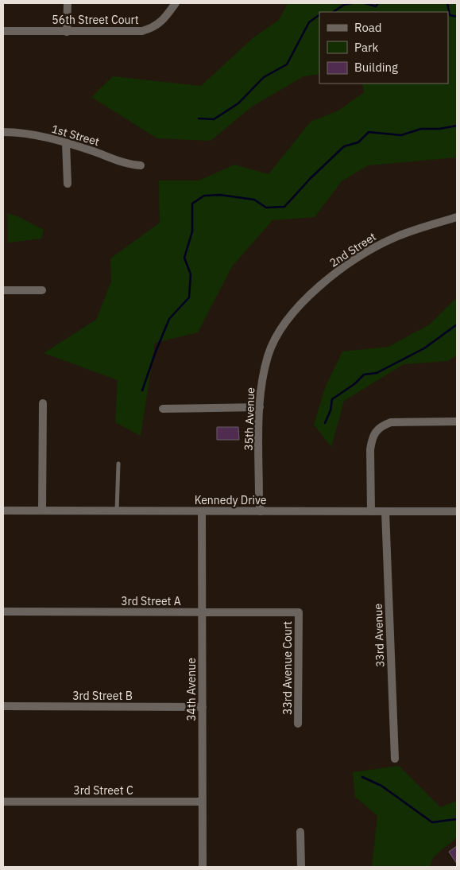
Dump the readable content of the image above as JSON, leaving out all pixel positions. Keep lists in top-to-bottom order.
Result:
{
  "streets": {
    "street": [
      "56th Street Court",
      "1st Street",
      "2nd Street",
      "35th Avenue",
      "Kennedy Drive",
      "3rd Street A",
      "33rd Avenue",
      "33rd Avenue Court",
      "34th Avenue",
      "3rd Street B",
      "3rd Street C"
    ]
  },
  "crossings": [
    ["2nd Street", "35th Avenue"],
    ["35th Avenue", "Kennedy Drive"],
    ["Kennedy Drive", "33rd Avenue"],
    ["Kennedy Drive", "34th Avenue"],
    ["3rd Street A", "33rd Avenue Court"],
    ["3rd Street A", "34th Avenue"],
    ["34th Avenue", "3rd Street B"],
    ["34th Avenue", "3rd Street C"]
  ],
  "legend": ["Road", "Park", "Building"]
}
